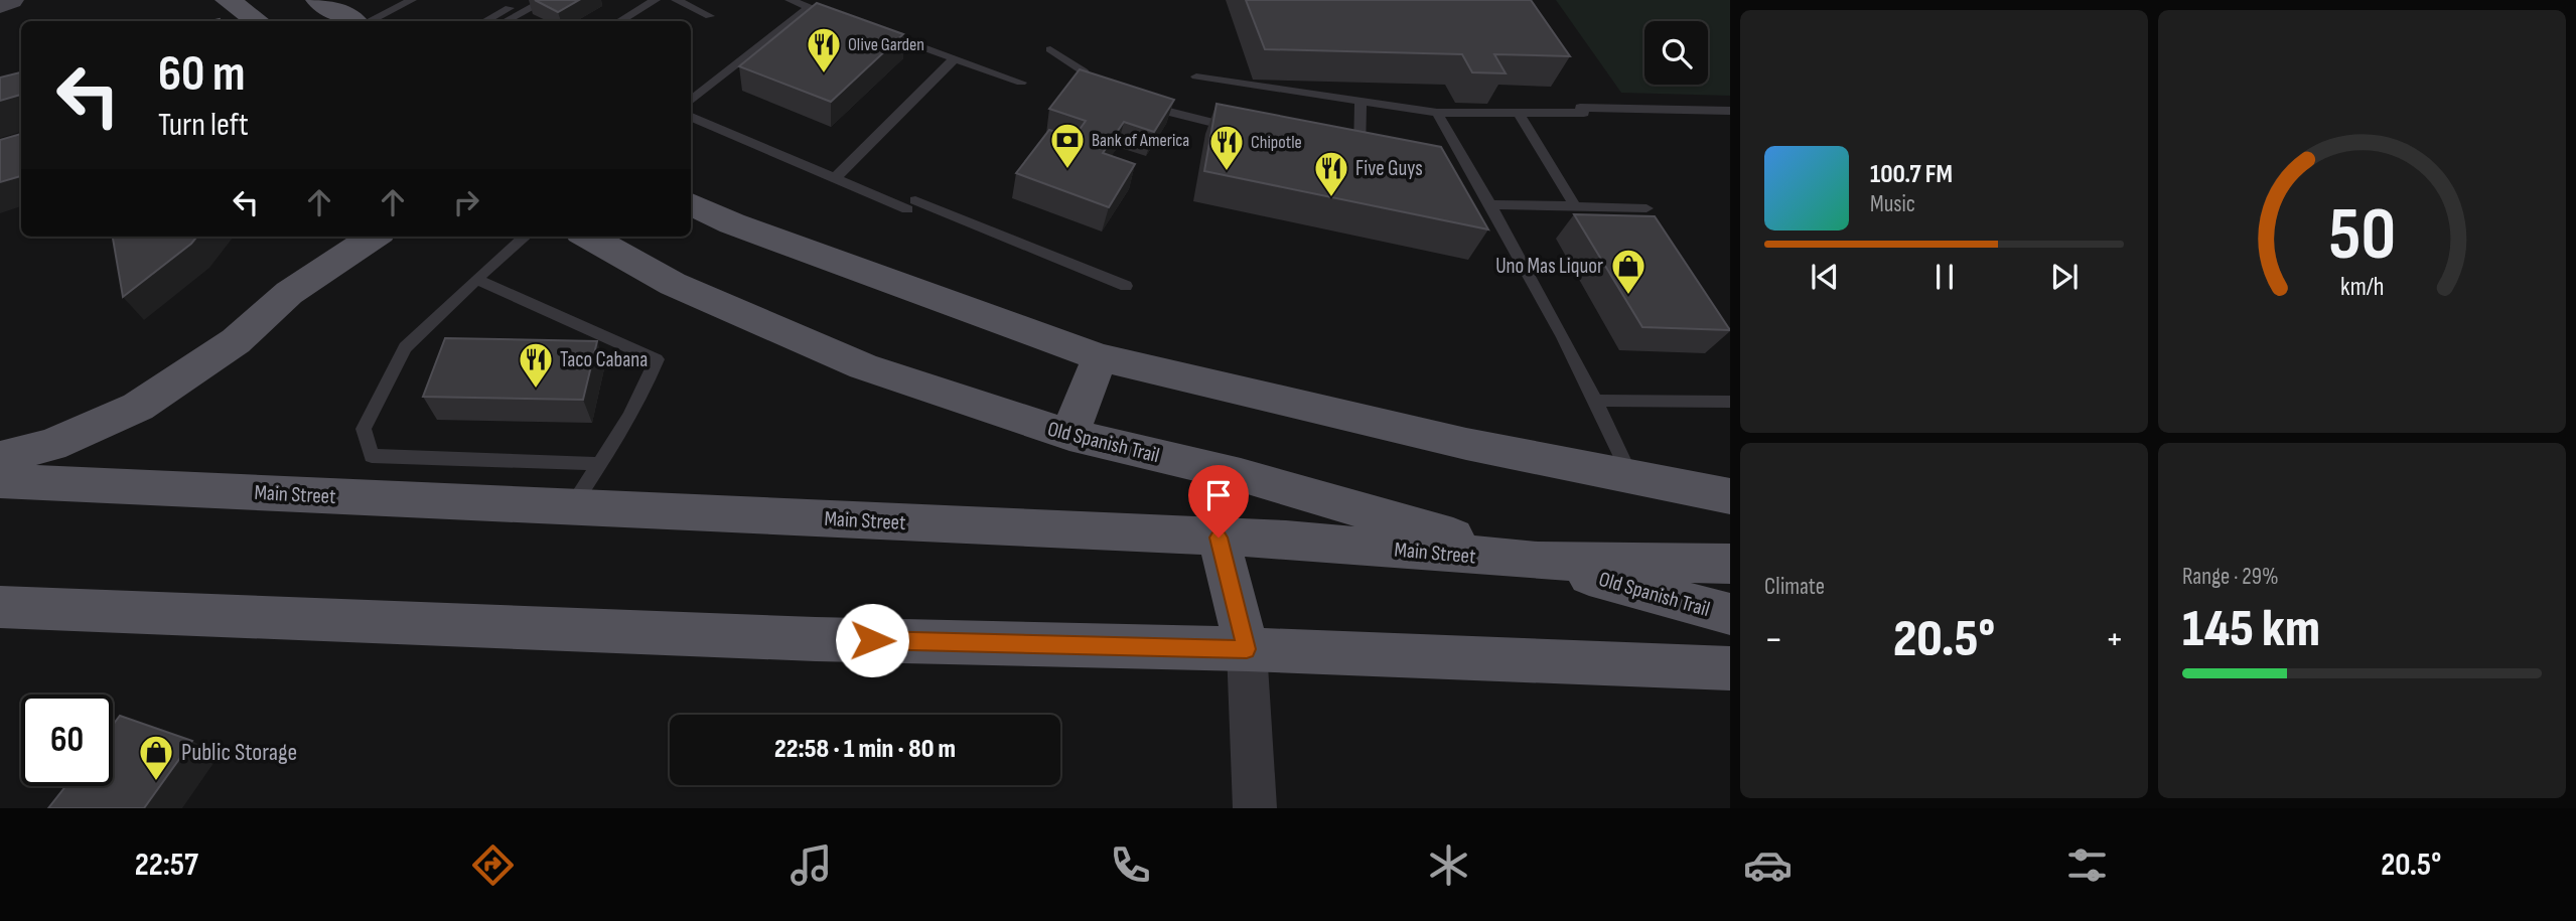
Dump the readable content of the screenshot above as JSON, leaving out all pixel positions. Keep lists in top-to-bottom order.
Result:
{
  "streets": {
    "main road": ["Old Spanish Trail", "Main Street"]
  },
  "crossings": [
    ["Old Spanish Trail", "Main Street"]
  ],
  "places": {
    "restaurant": [
      "Olive Garden",
      "Chipotle",
      "Five Guys",
      "Taco Cabana"
    ],
    "bank": ["Bank of America"],
    "shop": ["Uno Mas Liquor", "Public Storage"]
  },
  "page": {
    "turn": ["60 m", "Turn left"],
    "song": ["100.7 FM", "Music"],
    "tile": [
      "Climate",
      ["Range · 29%", "145 km"]
    ],
    "heat": ["−", "20.5°", "+"],
    "limit": "60",
    "trip": "22:58 · 1 min · 80 m",
    "tabs": ["22:57", "20.5°"],
    "gauge": ["50", "km/h"]
  }
}
